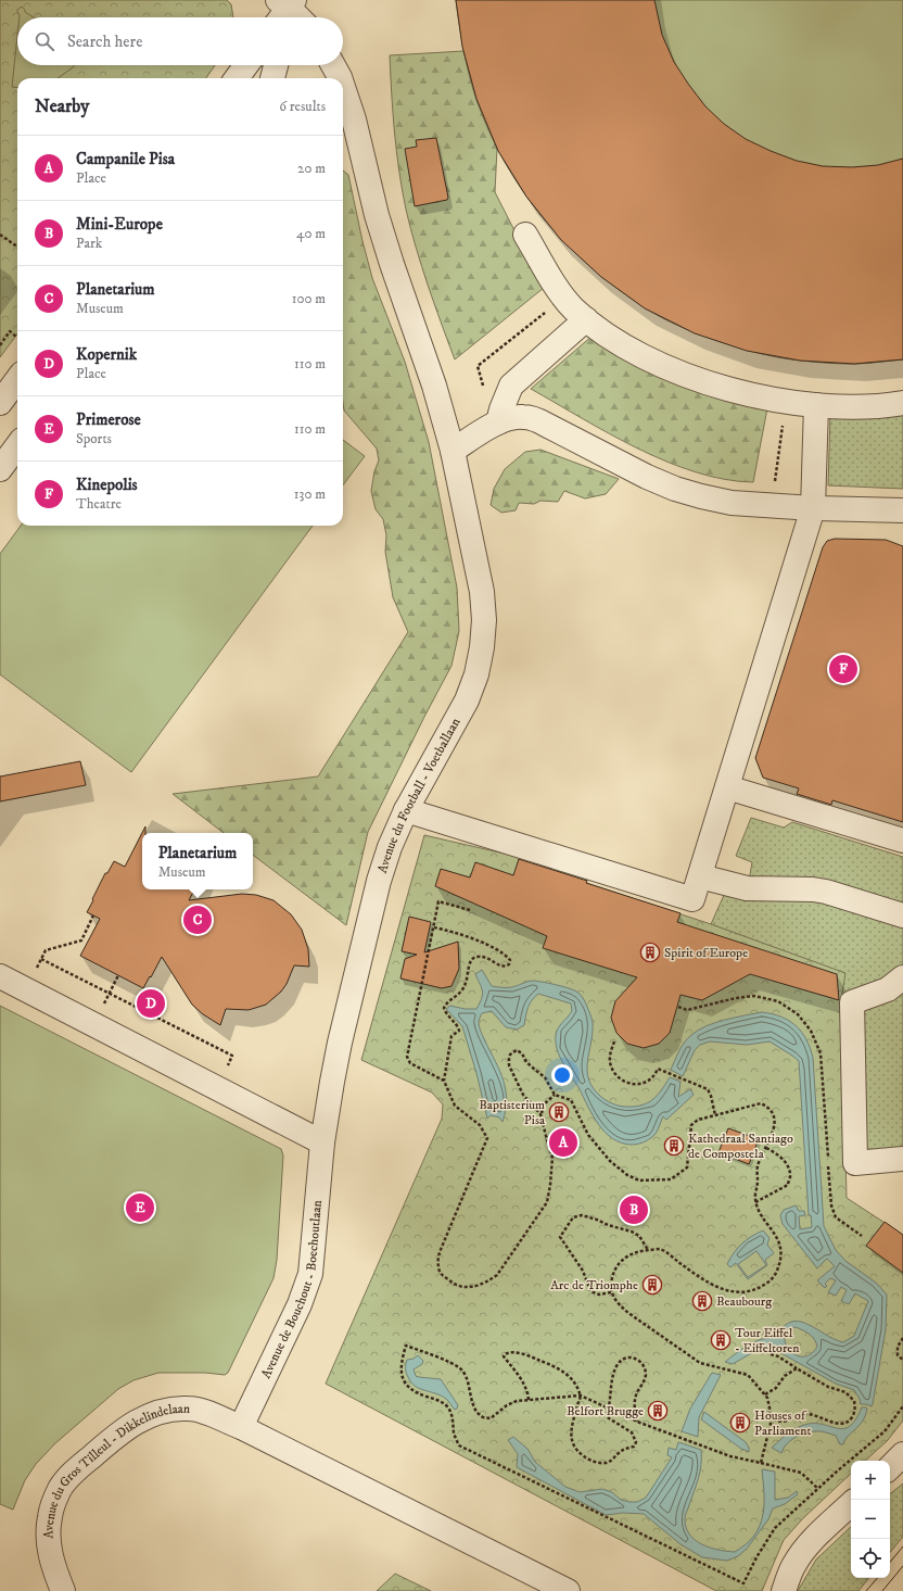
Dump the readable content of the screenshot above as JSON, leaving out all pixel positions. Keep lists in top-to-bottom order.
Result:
{
  "streets": {
    "street": ["Avenue du Football - Voetballaan", "Avenue de Bouchout - Boechoutlaan", "Avenue du Gros Tilleul - Dikkelindelaan"]
  },
  "crossings": [
    ["Avenue du Football - Voetballaan", "Avenue de Bouchout - Boechoutlaan"],
    ["Avenue de Bouchout - Boechoutlaan", "Avenue du Gros Tilleul - Dikkelindelaan"]
  ],
  "places": {
    "building": [
      "Spirit of Europe",
      "Baptisterium Pisa",
      "Kathedraal Santiago de Compostela",
      "Arc de Triomphe",
      "Beaubourg",
      "Tour Eiffel - Eiffeltoren",
      "Belfort Brugge",
      "Houses of Parliament"
    ]
  },
  "page": {
    "search": "Search here",
    "heading": ["Nearby", "6 results"],
    "list": [
      {
        "mark": "A",
        "name": "Campanile Pisa",
        "note": "Place",
        "value": "20 m"
      },
      {
        "mark": "B",
        "name": "Mini-Europe",
        "note": "Park",
        "value": "40 m"
      },
      {
        "mark": "C",
        "name": "Planetarium",
        "note": "Museum",
        "value": "100 m"
      },
      {
        "mark": "D",
        "name": "Kopernik",
        "note": "Place",
        "value": "110 m"
      },
      {
        "mark": "E",
        "name": "Primerose",
        "note": "Sports",
        "value": "110 m"
      },
      {
        "mark": "F",
        "name": "Kinepolis",
        "note": "Theatre",
        "value": "130 m"
      }
    ],
    "pins": [
      "F",
      "C",
      "D",
      "A",
      "E",
      "B"
    ],
    "popup": ["Planetarium", "Museum"],
    "map_buttons": ["+", "−"]
  }
}
